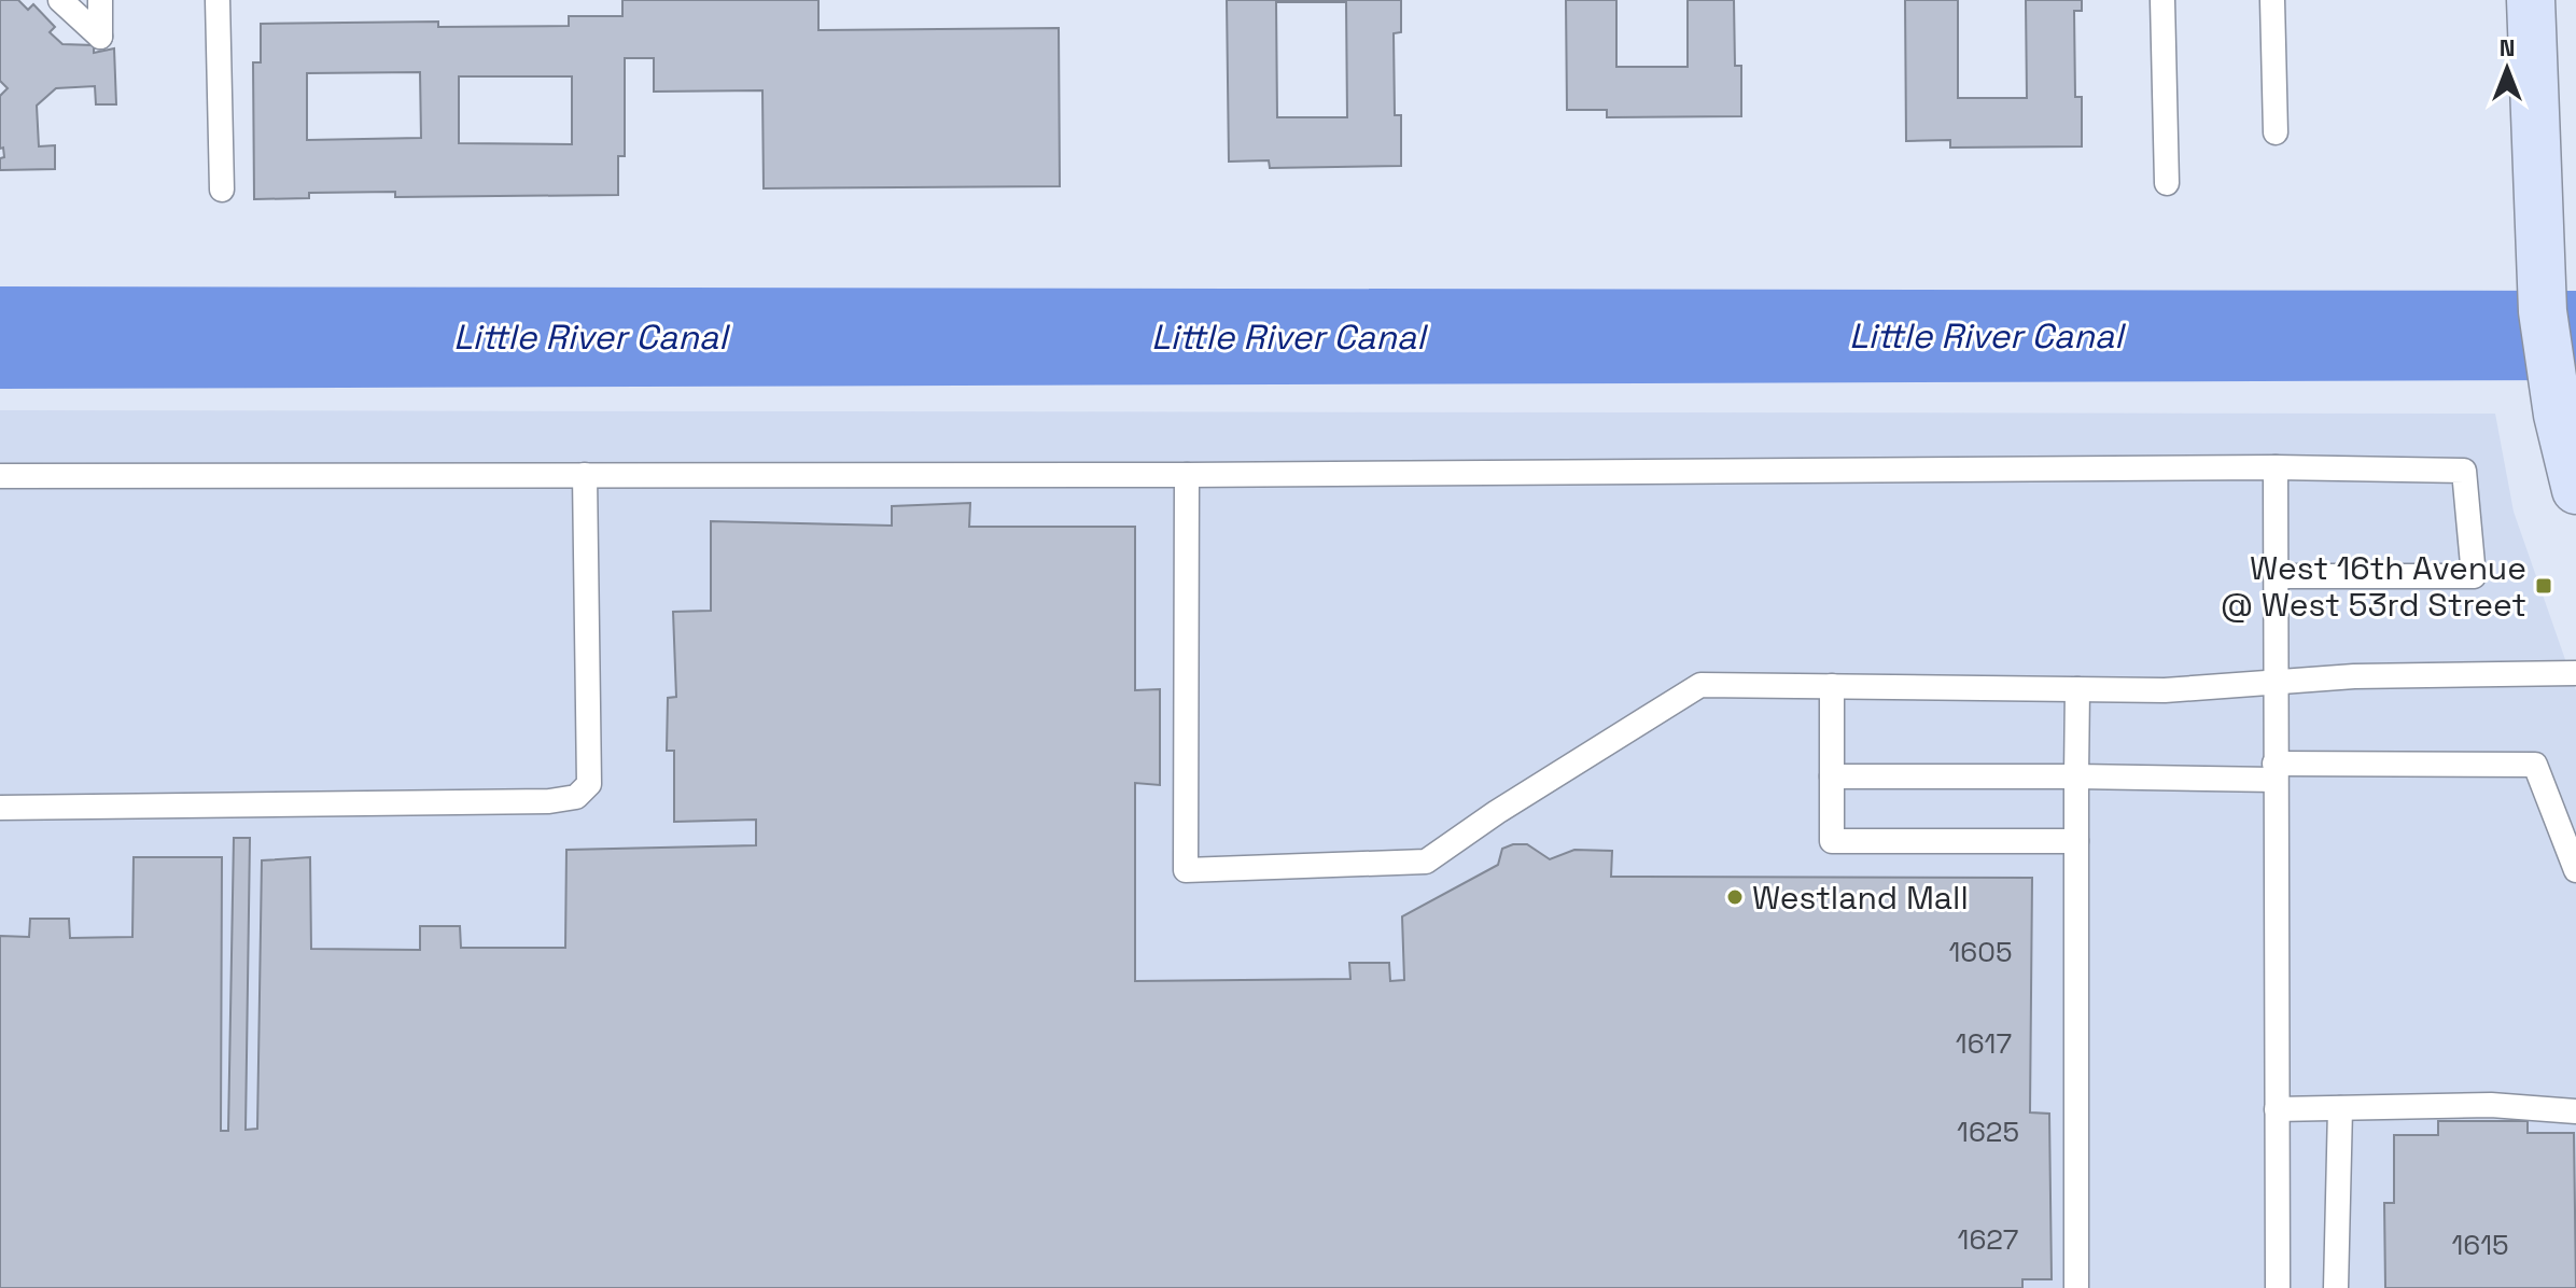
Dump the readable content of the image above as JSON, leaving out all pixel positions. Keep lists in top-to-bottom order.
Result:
{
  "water": ["Little River Canal"],
  "places": {
    "transit": ["West 16th Avenue @ West 53rd Street"],
    "other": ["Westland Mall"]
  },
  "house_numbers": [
    "1605",
    "1617",
    "1625",
    "1627",
    "1615"
  ],
  "north": "top"
}
